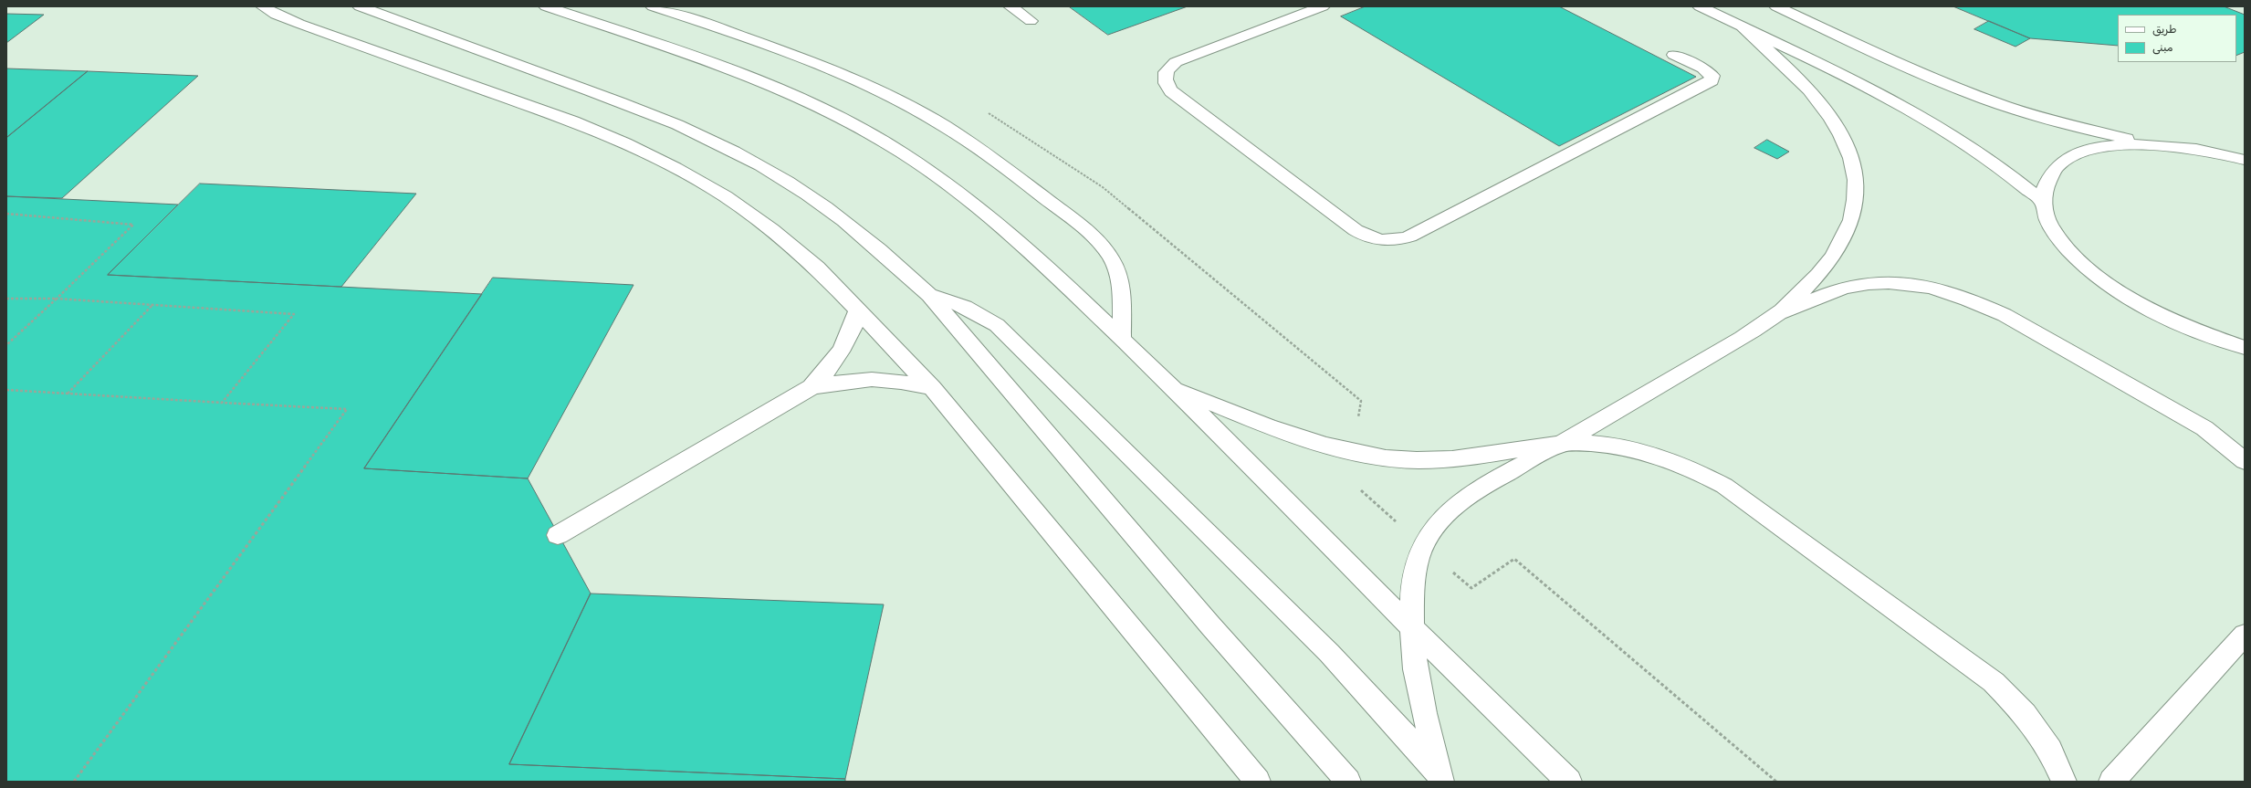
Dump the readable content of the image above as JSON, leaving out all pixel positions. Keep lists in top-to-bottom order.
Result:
{
  "legend": ["طريق", "مبنى"]
}
